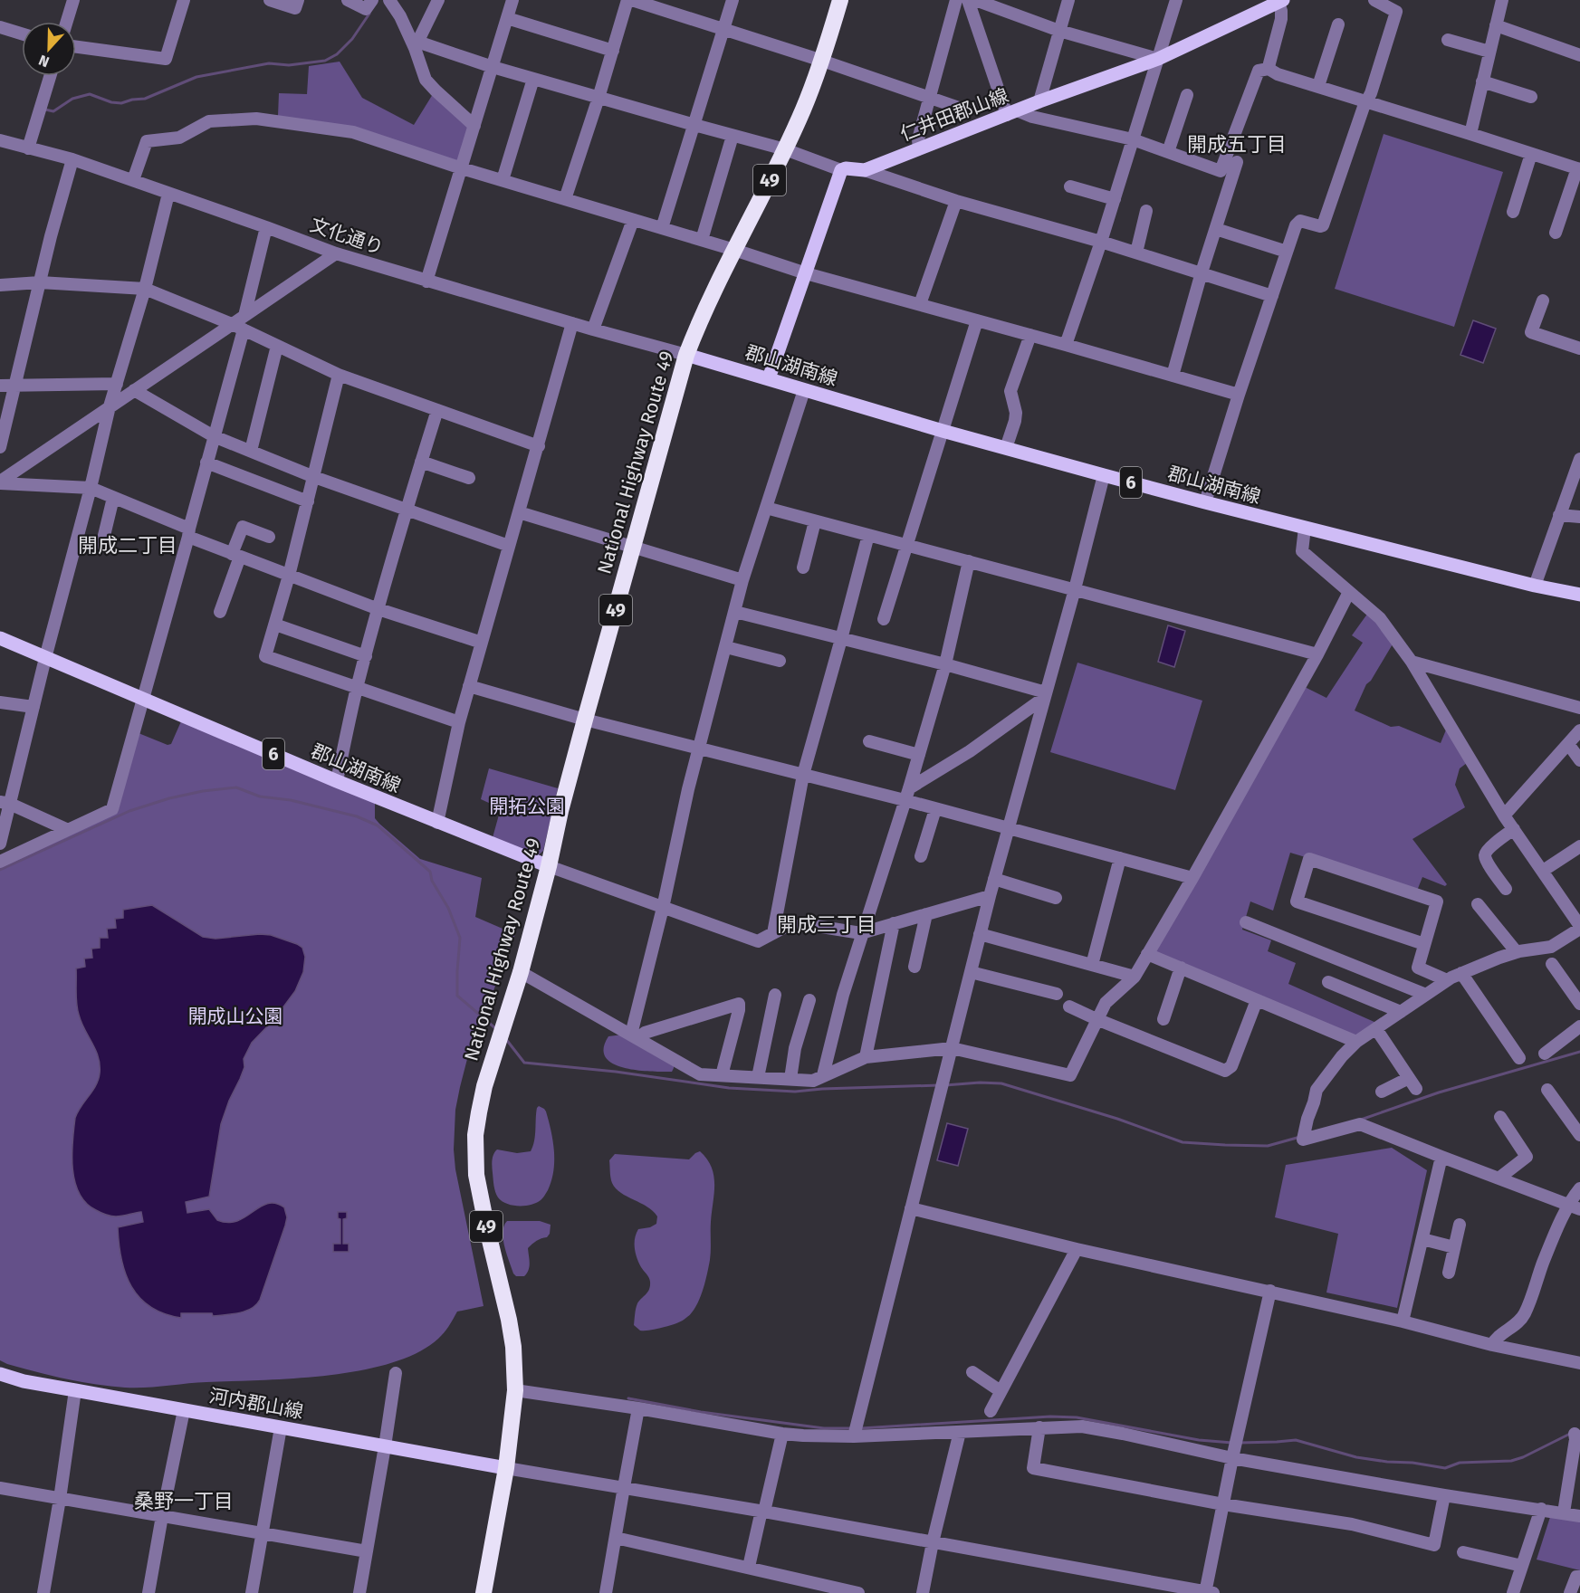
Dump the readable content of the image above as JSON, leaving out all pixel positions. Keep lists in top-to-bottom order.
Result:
{
  "streets": {
    "highway": ["49", "National Highway Route 49"],
    "main road": [
      "仁井田郡山線",
      "郡山湖南線",
      "6",
      "河内郡山線"
    ],
    "street": ["文化通り"]
  },
  "crossings": [
    ["文化通り", "郡山湖南線"],
    ["文化通り", "National Highway Route 49"],
    ["郡山湖南線", "National Highway Route 49"],
    ["National Highway Route 49", "河内郡山線"]
  ],
  "districts": [
    "開成五丁目",
    "開成二丁目",
    "開成三丁目",
    "桑野一丁目"
  ],
  "parks": ["開拓公園", "開成山公園"],
  "north": "bottom"
}
